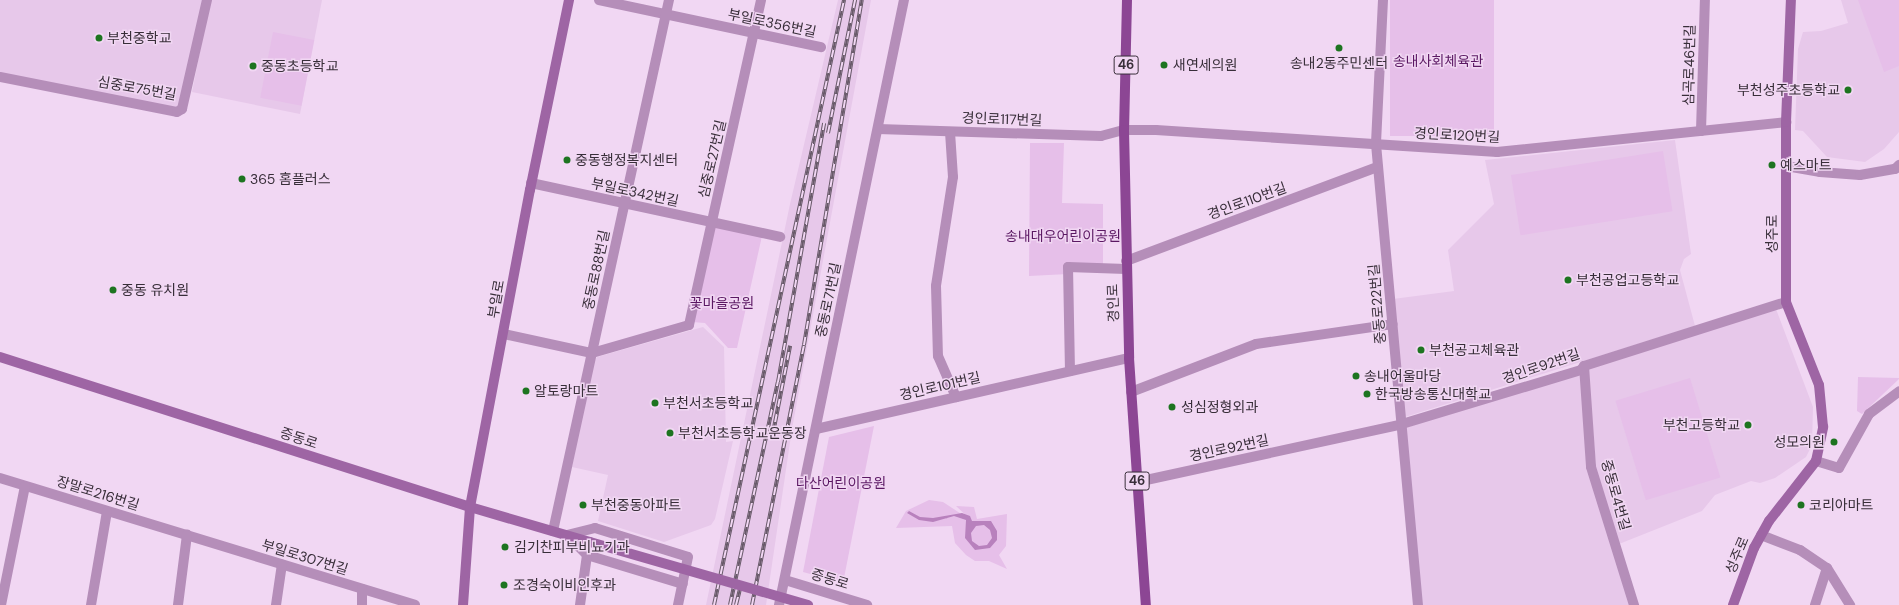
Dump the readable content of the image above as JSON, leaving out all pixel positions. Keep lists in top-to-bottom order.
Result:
{
  "streets": {
    "main road": ["46", "경인로"],
    "street": [
      "부일로356번길",
      "심곡로46번길",
      "심중로75번길",
      "경인로117번길",
      "경인로120번길",
      "심중로27번길",
      "부일로342번길",
      "경인로110번길",
      "성주로",
      "중동로88번길",
      "부일로",
      "중동로71번길",
      "중동로22번길",
      "경인로92번길",
      "경인로101번길",
      "중동로",
      "장말로216번길",
      "중동로4번길",
      "부일로307번길"
    ]
  },
  "crossings": [
    ["부일로356번길", "심중로27번길"],
    ["부일로356번길", "중동로88번길"],
    ["심곡로46번길", "경인로120번길"],
    ["경인로117번길", "경인로120번길"],
    ["경인로117번길", "중동로71번길"],
    ["경인로117번길", "경인로"],
    ["경인로120번길", "성주로"],
    ["경인로120번길", "경인로"],
    ["경인로120번길", "중동로22번길"],
    ["심중로27번길", "부일로342번길"],
    ["심중로27번길", "중동로88번길"],
    ["부일로342번길", "중동로88번길"],
    ["부일로342번길", "부일로"],
    ["경인로110번길", "경인로"],
    ["경인로110번길", "중동로22번길"],
    ["성주로", "경인로92번길"],
    ["중동로88번길", "중동로"],
    ["부일로", "중동로"],
    ["중동로71번길", "경인로101번길"],
    ["중동로71번길", "중동로"],
    ["경인로", "경인로92번길"],
    ["경인로", "경인로101번길"],
    ["중동로22번길", "경인로92번길"],
    ["경인로92번길", "중동로4번길"],
    ["장말로216번길", "부일로307번길"]
  ],
  "parks": [
    "송내사회체육관",
    "송내대우어린이공원",
    "꽃마을공원",
    "다산어린이공원"
  ],
  "places": [
    "부천중학교",
    "송내2동주민센터",
    "새연세의원",
    "중동초등학교",
    "부천성주초등학교",
    "중동행정복지센터",
    "예스마트",
    "365 홈플러스",
    "부천공업고등학교",
    "중동 유치원",
    "부천공고체육관",
    "송내어울마당",
    "알토랑마트",
    "한국방송통신대학교",
    "부천서초등학교",
    "성심정형외과",
    "부천고등학교",
    "부천서초등학교운동장",
    "성모의원",
    "부천중동아파트",
    "코리아마트",
    "김기찬피부비뇨기과",
    "조경숙이비인후과"
  ]
}
